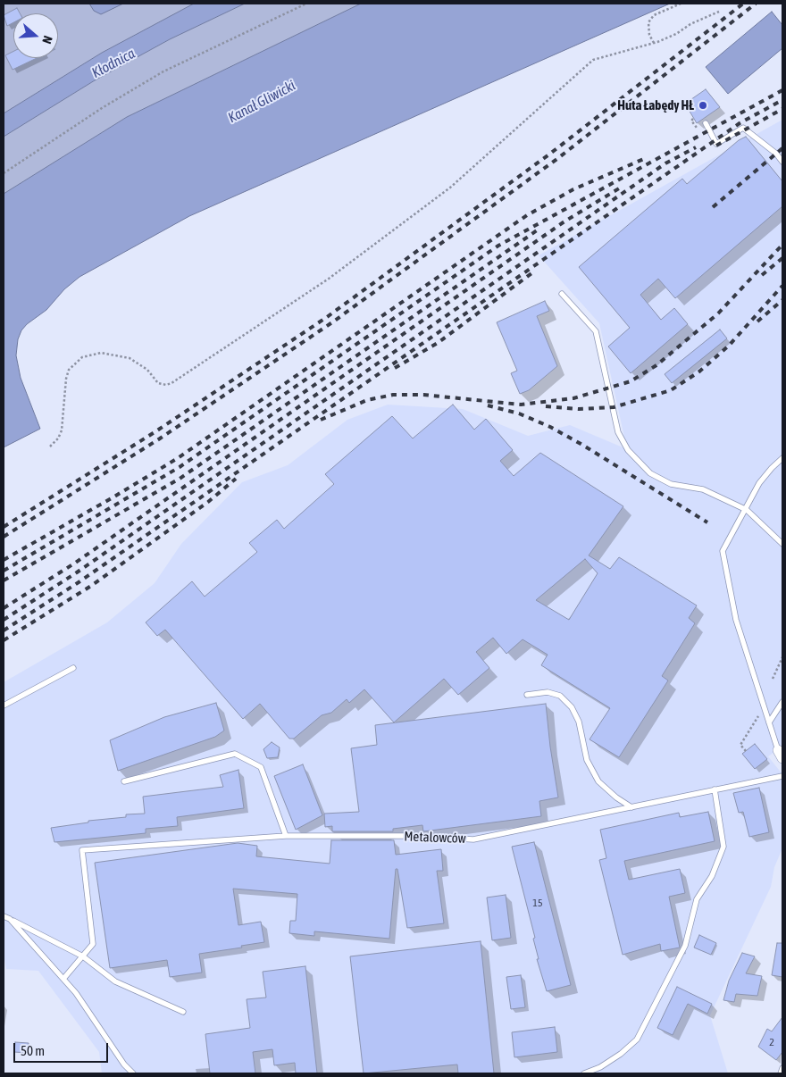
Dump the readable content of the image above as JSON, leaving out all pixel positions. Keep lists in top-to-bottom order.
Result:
{
  "streets": {
    "lane": ["Metalowców"]
  },
  "water": ["Kłodnica", "Kanał Gliwicki"],
  "places": ["Huta Łabędy HŁ"],
  "house_numbers": ["15", "2"],
  "scale_bar": "50 m",
  "north": "right"
}
